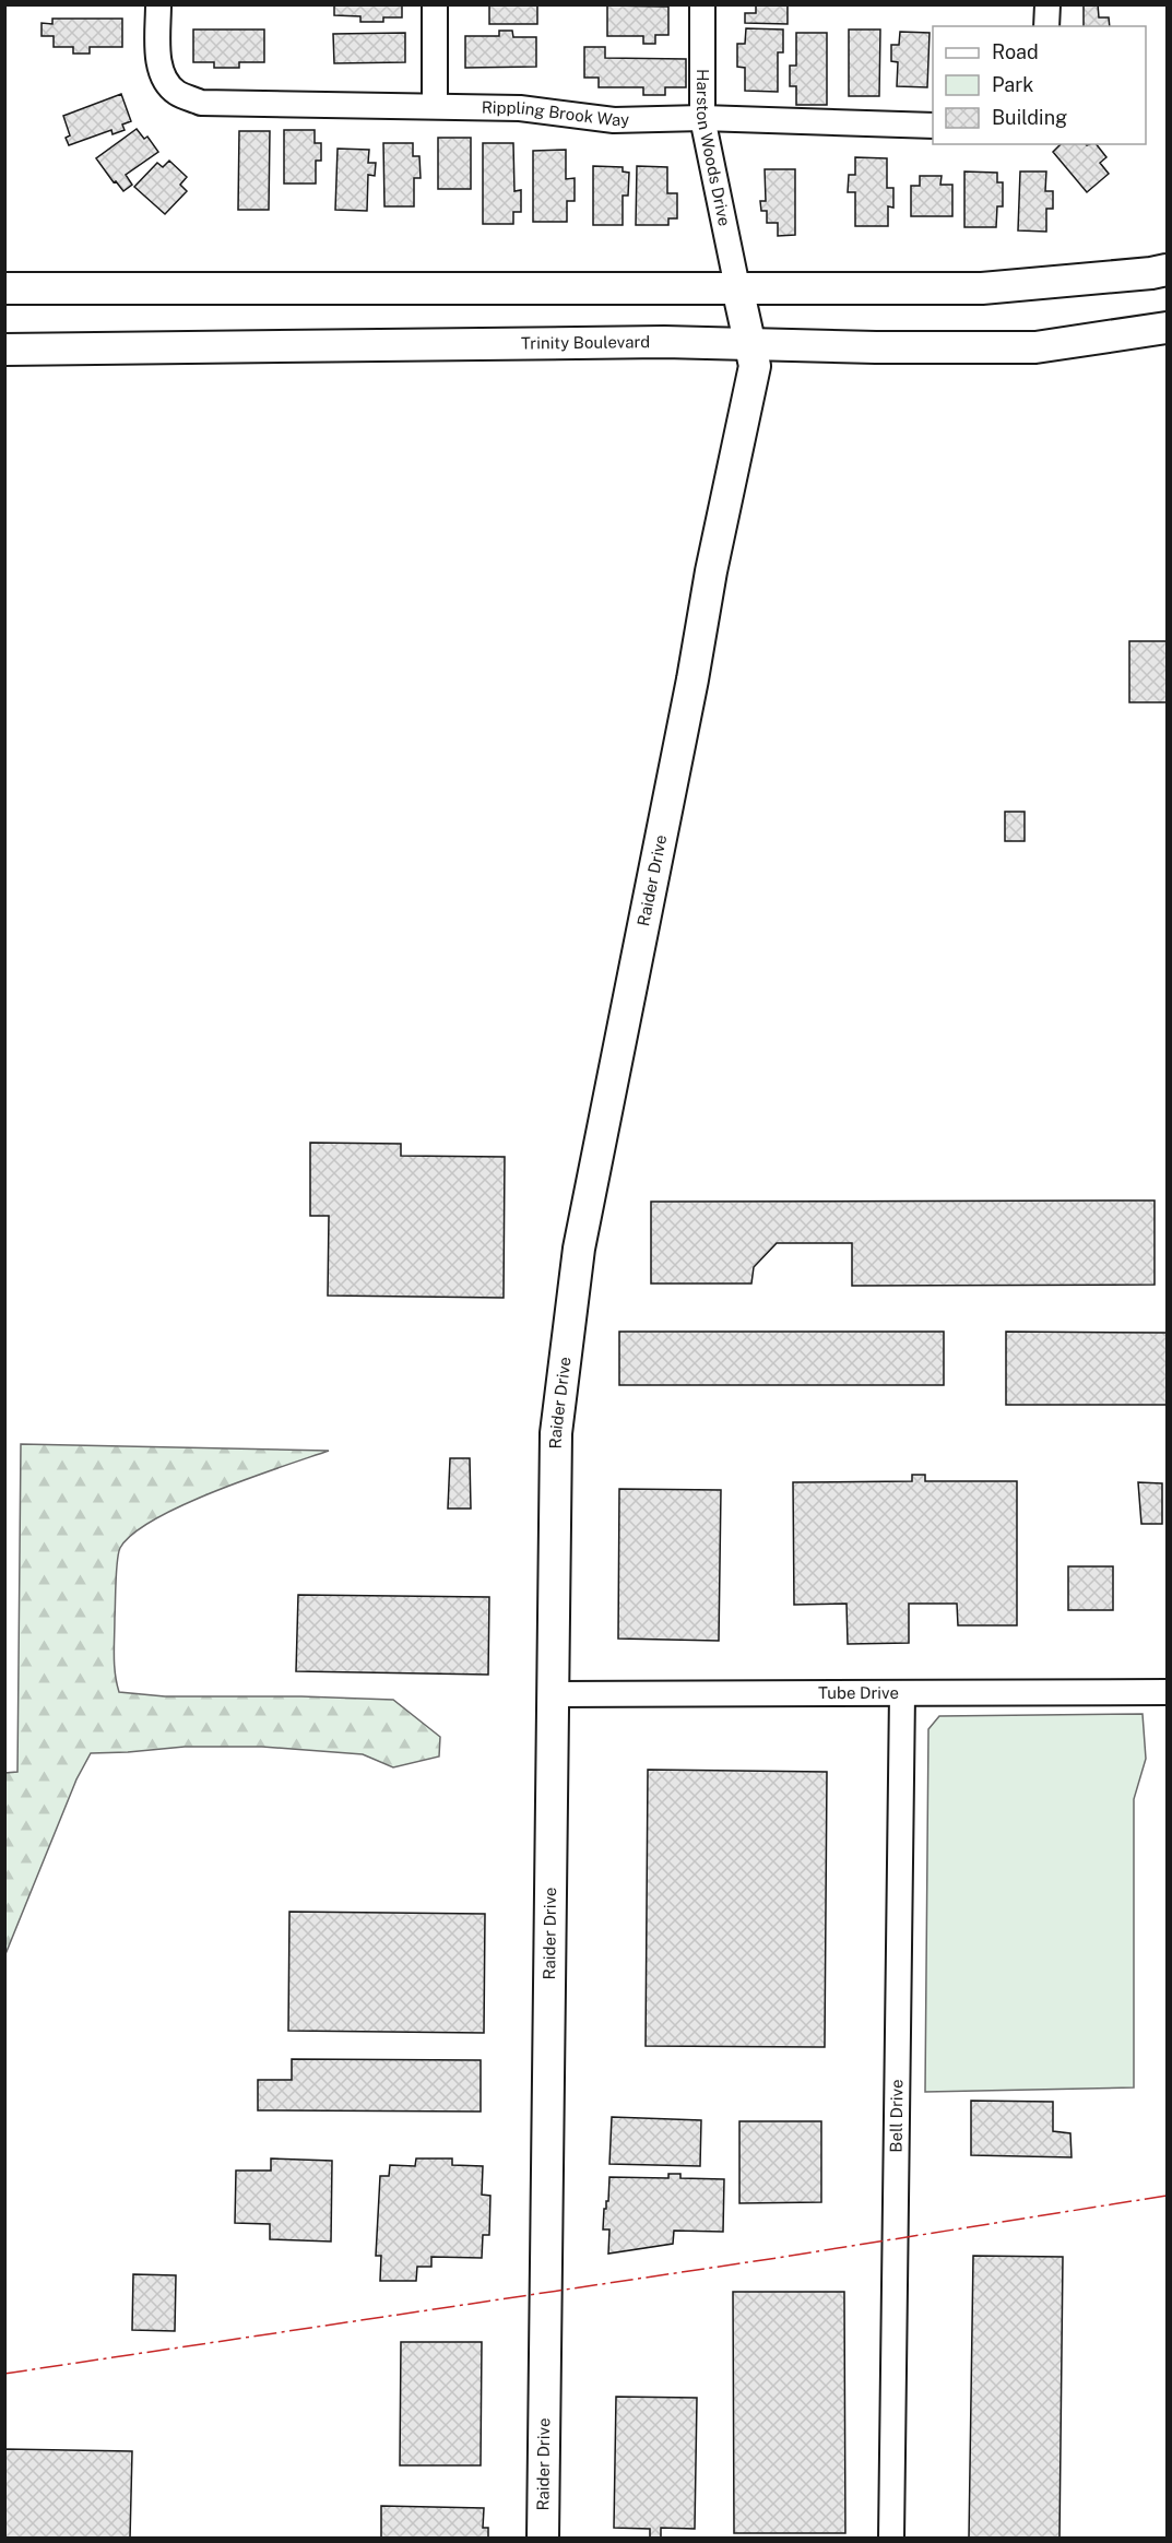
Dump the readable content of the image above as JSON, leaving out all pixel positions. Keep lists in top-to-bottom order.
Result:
{
  "streets": {
    "main road": ["Trinity Boulevard", "Raider Drive"],
    "street": [
      "Rippling Brook Way",
      "Harston Woods Drive",
      "Tube Drive",
      "Bell Drive"
    ]
  },
  "crossings": [
    ["Rippling Brook Way", "Harston Woods Drive"],
    ["Harston Woods Drive", "Raider Drive"],
    ["Trinity Boulevard", "Raider Drive"],
    ["Raider Drive", "Tube Drive"],
    ["Tube Drive", "Bell Drive"]
  ],
  "legend": ["Road", "Park", "Building"]
}
